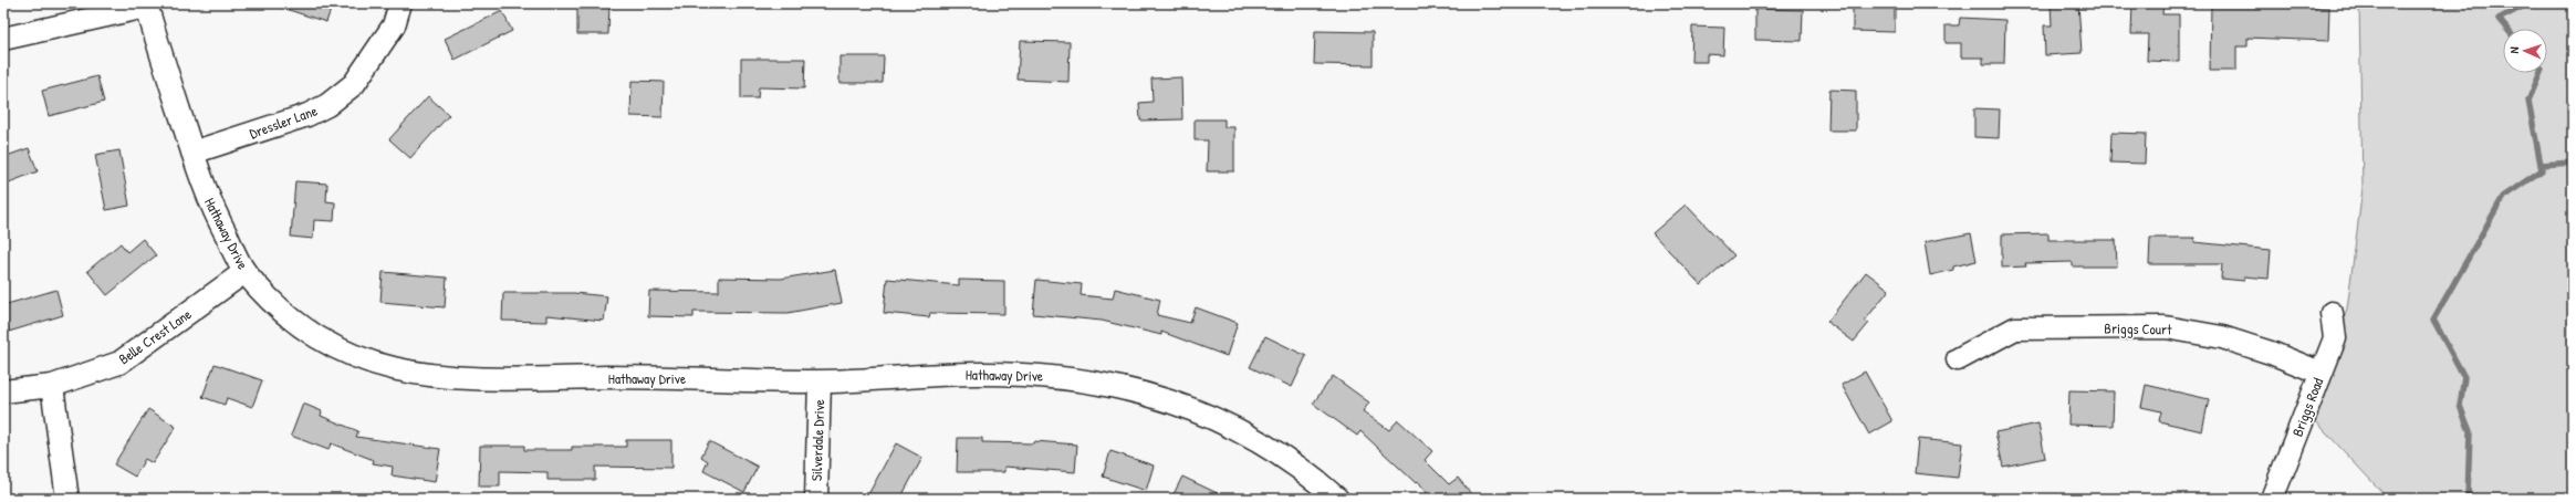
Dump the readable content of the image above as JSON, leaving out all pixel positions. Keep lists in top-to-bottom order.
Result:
{
  "streets": {
    "street": [
      "Dressler Lane",
      "Hathaway Drive",
      "Briggs Court",
      "Belle Crest Lane",
      "Briggs Road",
      "Silverdale Drive"
    ]
  },
  "crossings": [
    ["Dressler Lane", "Hathaway Drive"],
    ["Hathaway Drive", "Belle Crest Lane"],
    ["Hathaway Drive", "Silverdale Drive"],
    ["Briggs Court", "Briggs Road"]
  ],
  "north": "left"
}
